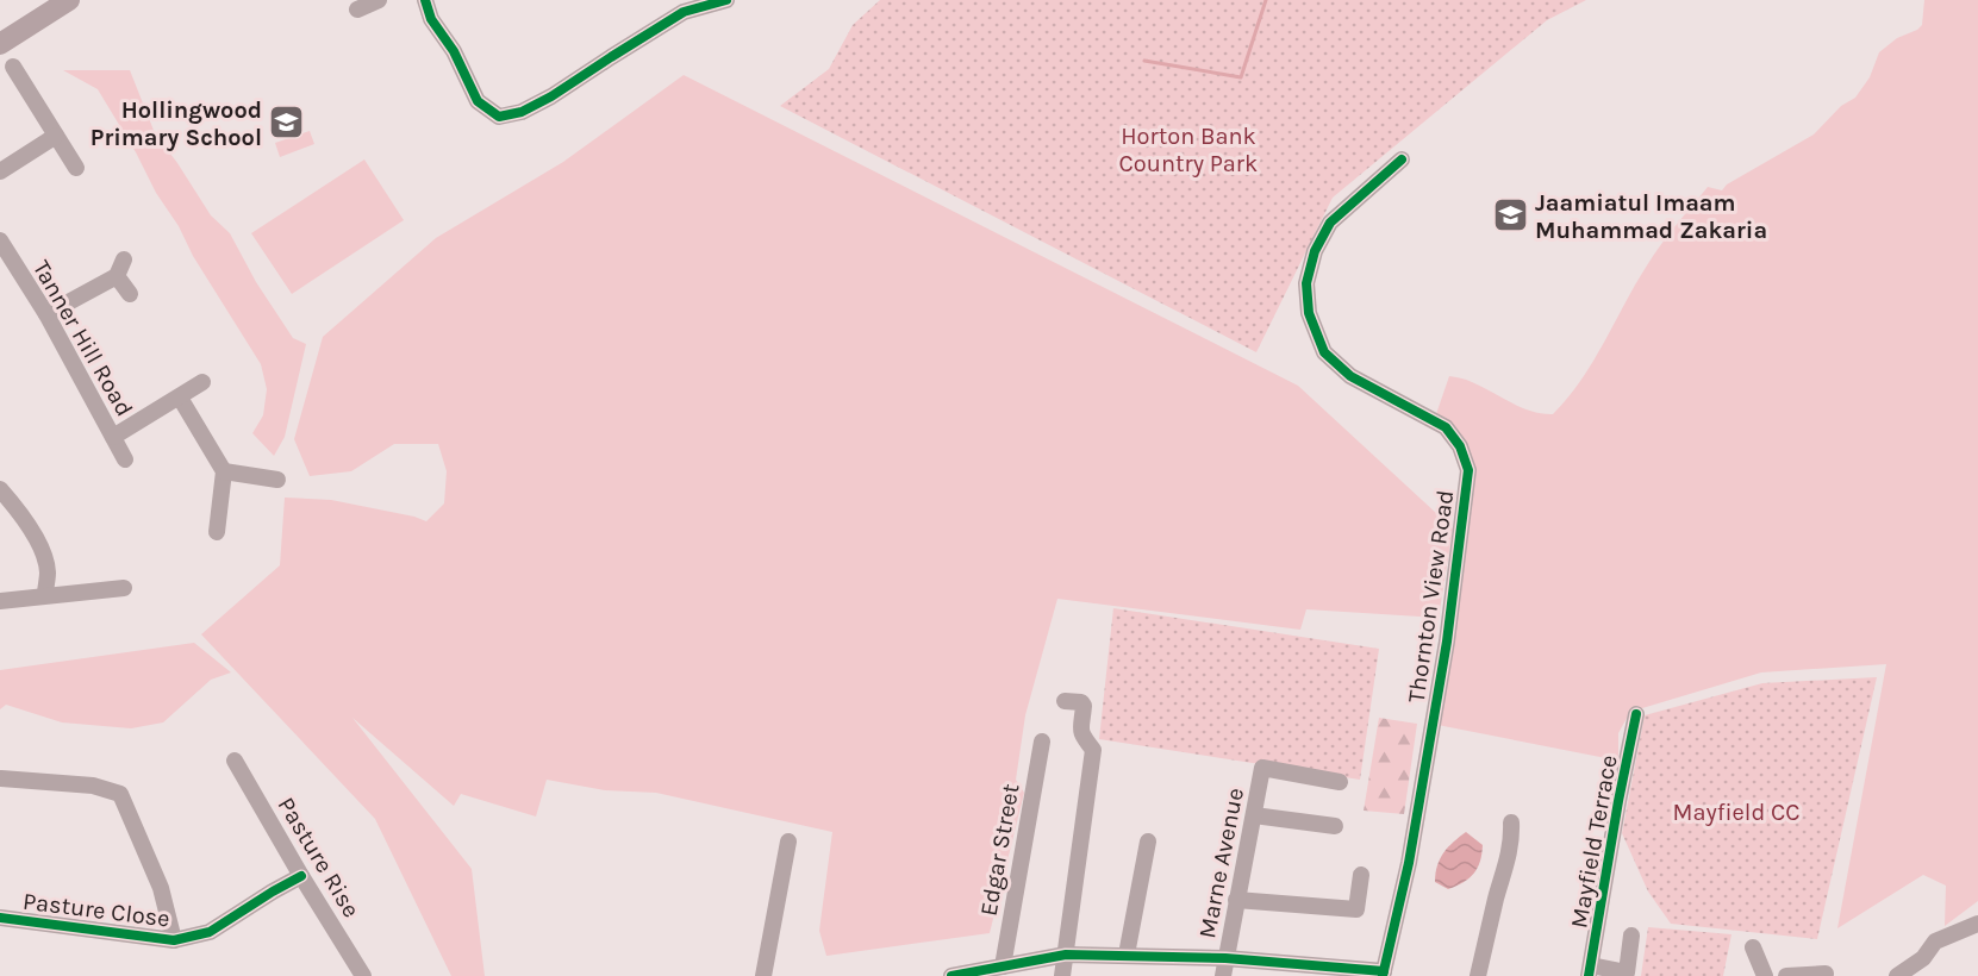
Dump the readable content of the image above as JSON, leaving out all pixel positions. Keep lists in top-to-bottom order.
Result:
{
  "streets": {
    "street": [
      "Tanner Hill Road",
      "Thornton View Road",
      "Mayfield Terrace",
      "Edgar Street",
      "Pasture Rise",
      "Marne Avenue",
      "Pasture Close"
    ]
  },
  "crossings": [
    ["Pasture Rise", "Pasture Close"]
  ],
  "parks": ["Horton Bank Country Park", "Mayfield CC"],
  "places": {
    "school or university": ["Hollingwood Primary School", "Jaamiatul Imaam Muhammad Zakaria"]
  }
}
